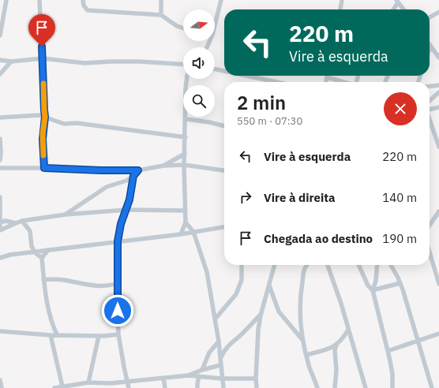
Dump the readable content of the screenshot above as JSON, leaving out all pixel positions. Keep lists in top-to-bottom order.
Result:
{
  "north": "right",
  "page": {
    "turn": ["220 m", "Vire à esquerda"],
    "heading": ["2 min", "550 m · 07:30"],
    "list": [
      {
        "name": "Vire à esquerda",
        "value": "220 m"
      },
      {
        "name": "Vire à direita",
        "value": "140 m"
      },
      {
        "name": "Chegada ao destino",
        "value": "190 m"
      }
    ]
  }
}
